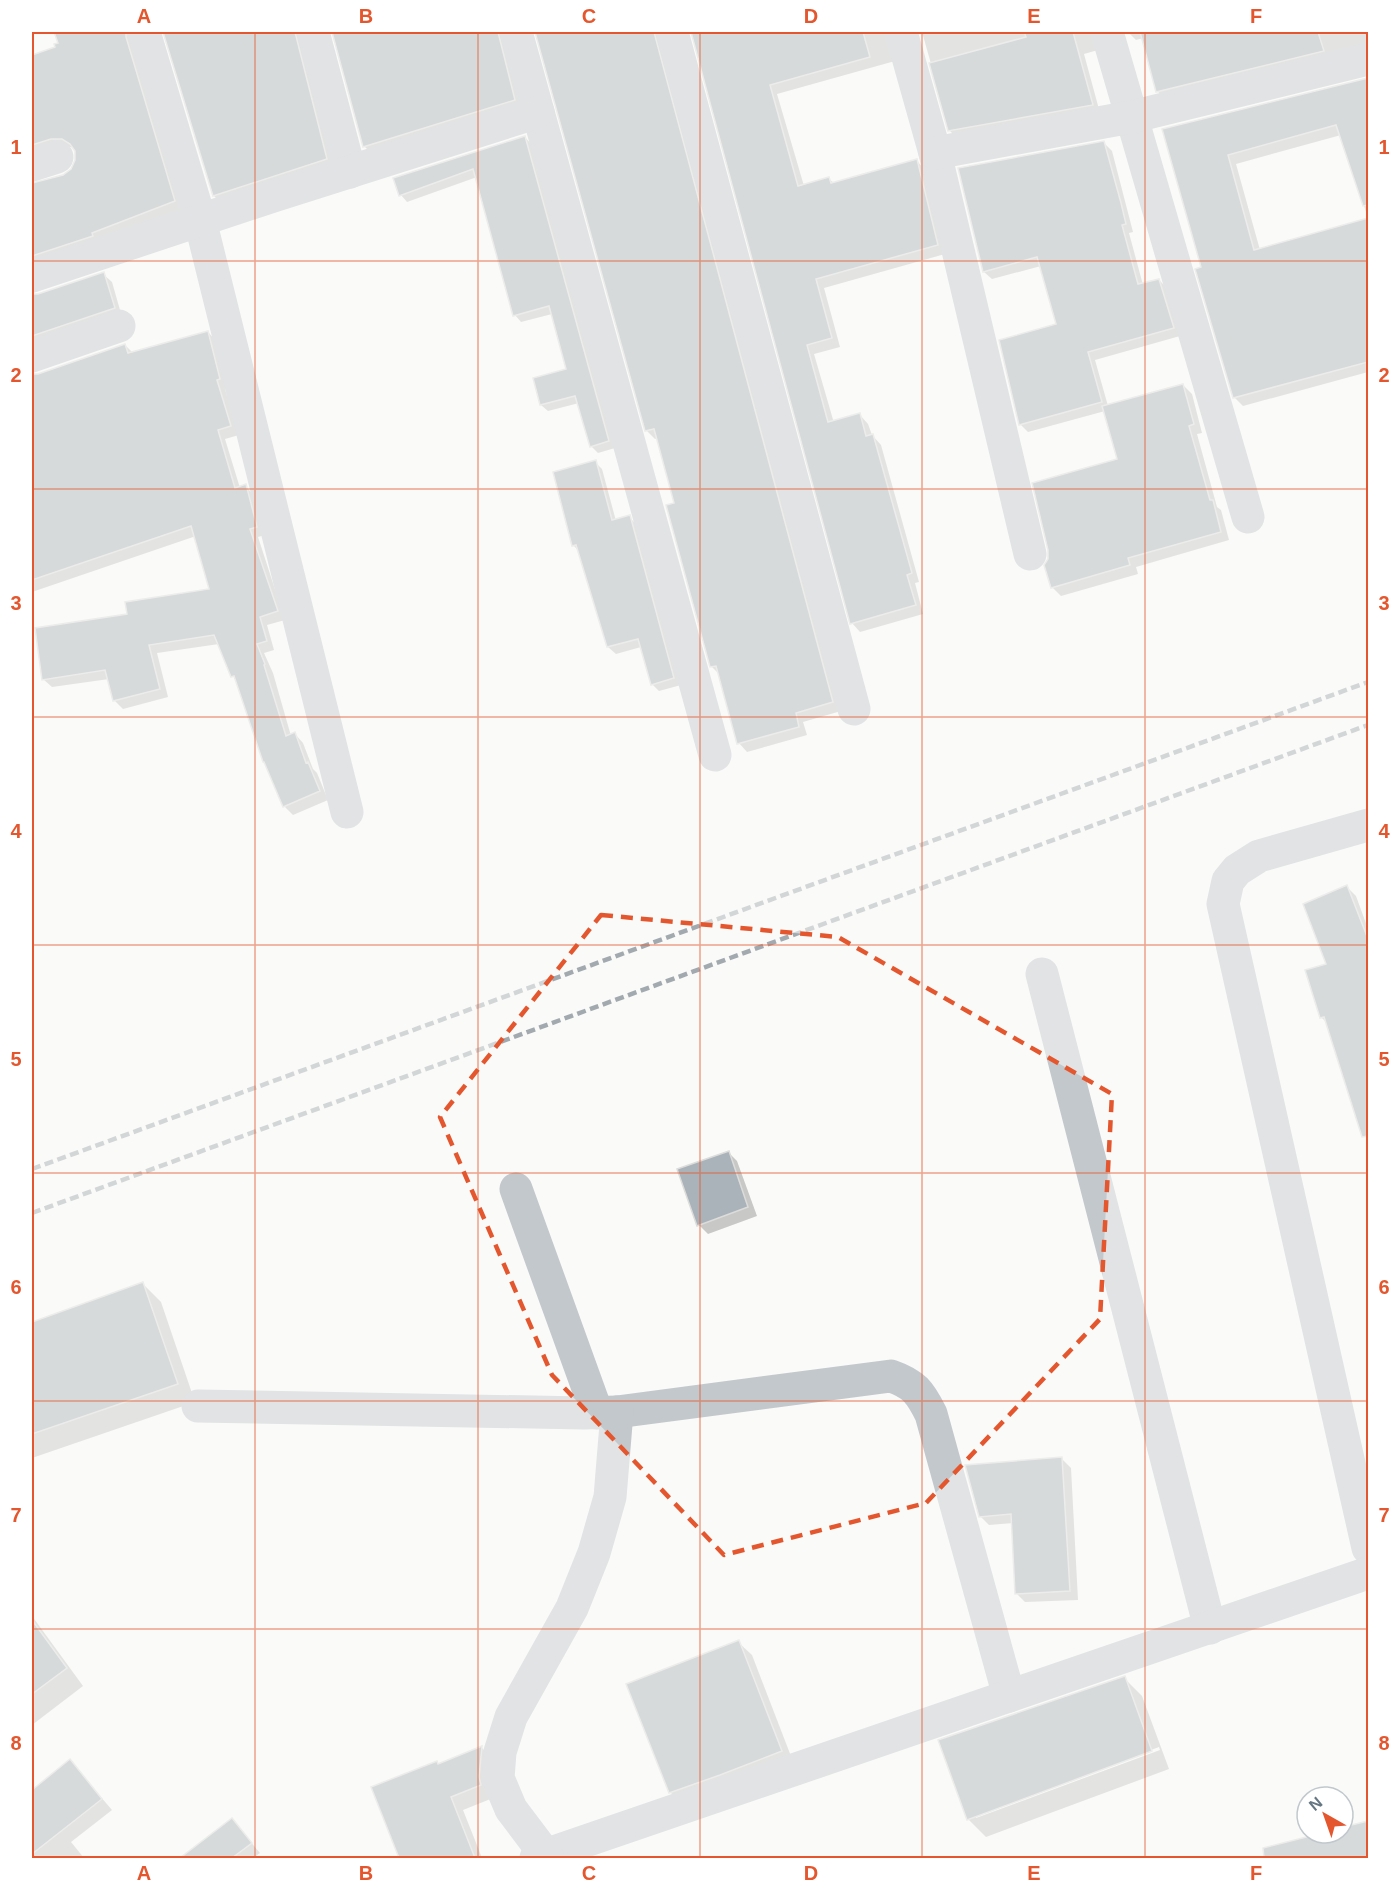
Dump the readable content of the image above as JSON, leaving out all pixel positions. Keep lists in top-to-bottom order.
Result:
{
  "north": "top left",
  "grid": {
    "columns": [
      "A",
      "B",
      "C",
      "D",
      "E",
      "F"
    ],
    "rows": [
      "1",
      "2",
      "3",
      "4",
      "5",
      "6",
      "7",
      "8"
    ]
  }
}
